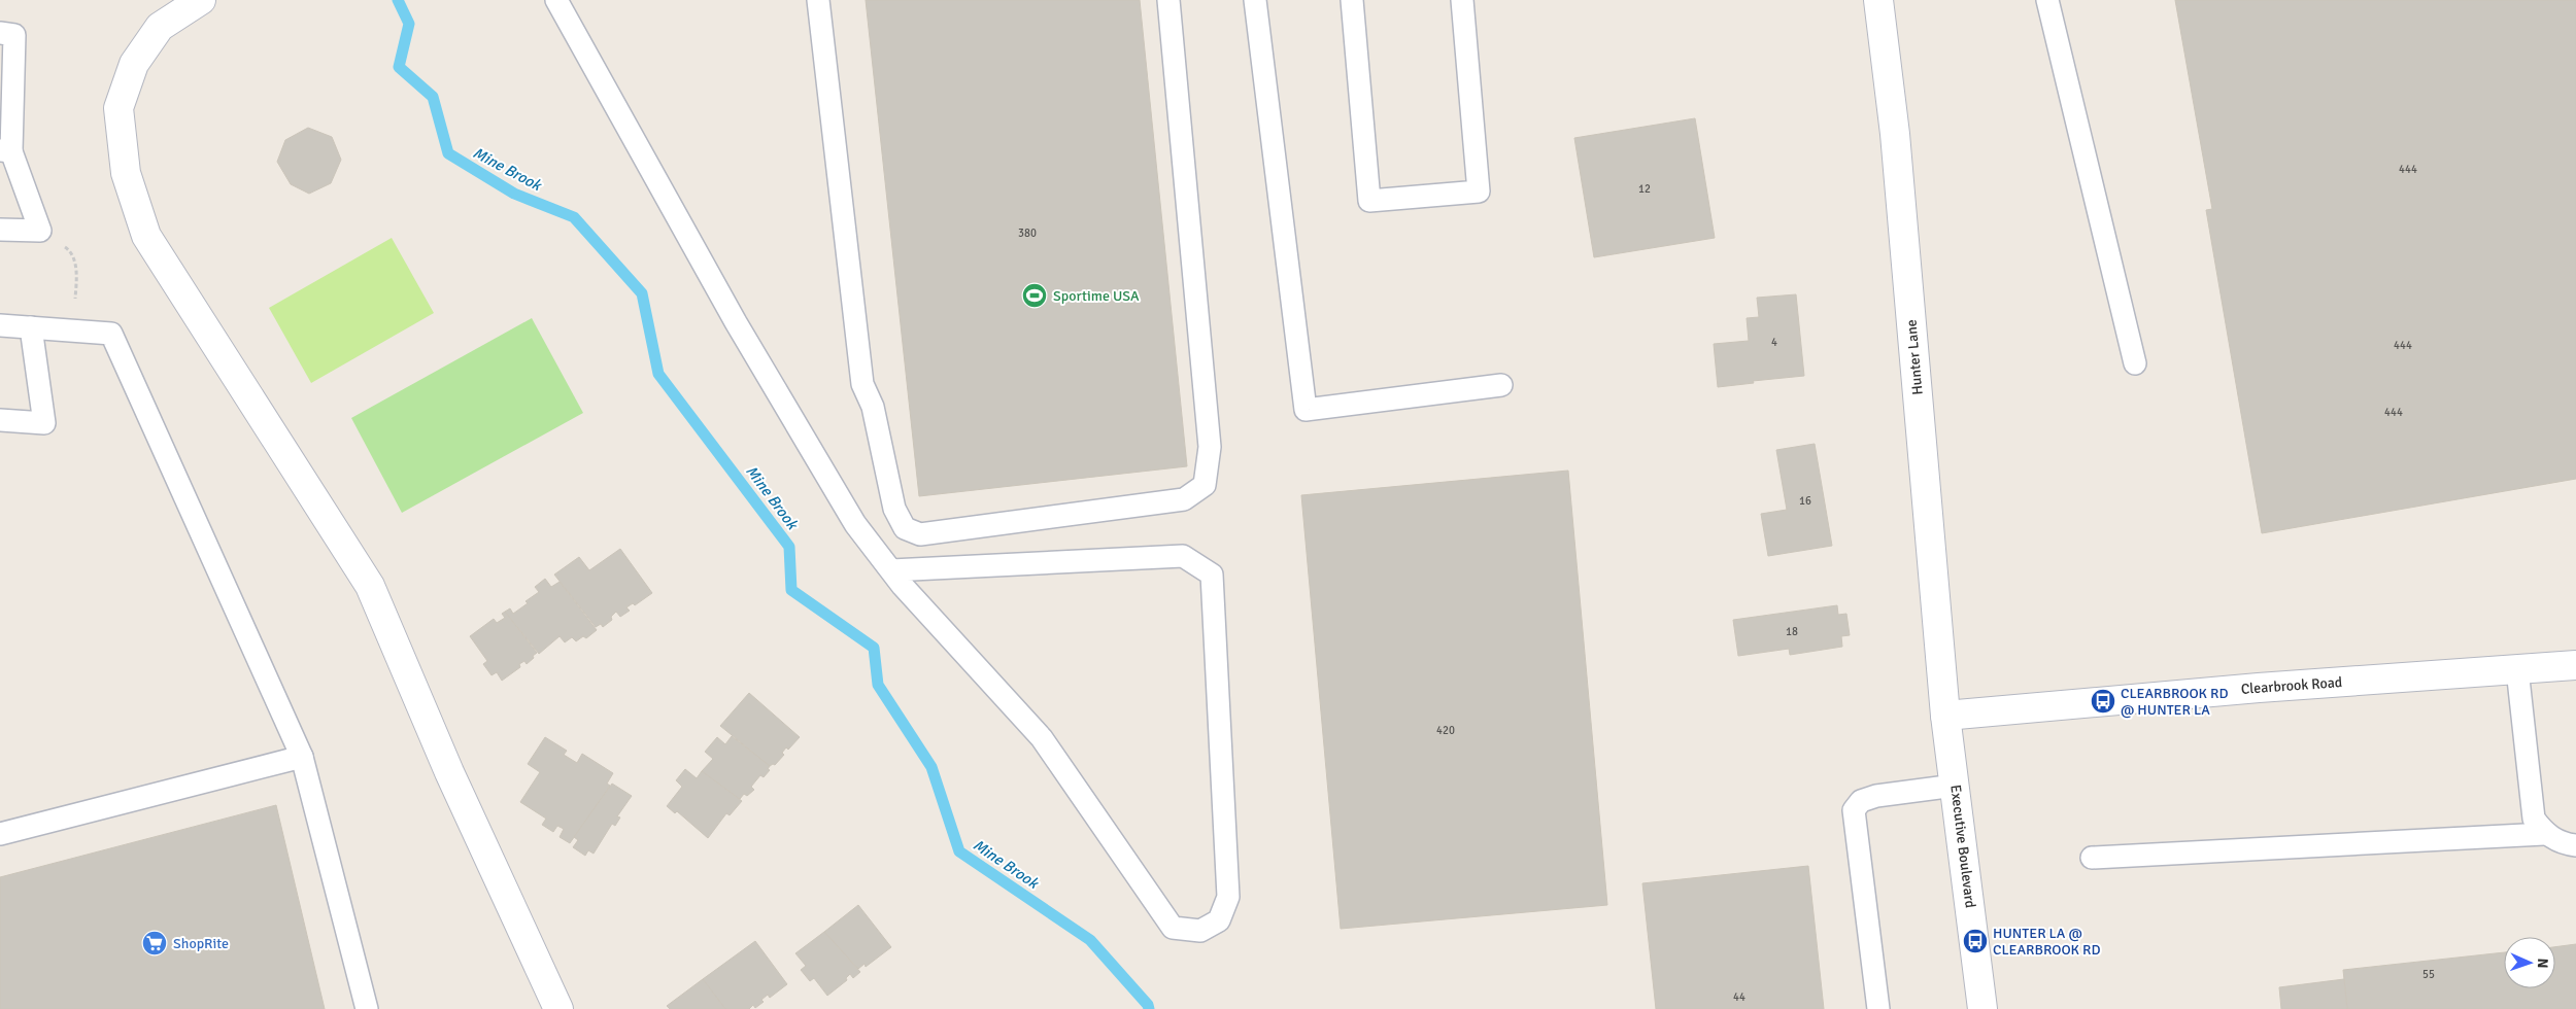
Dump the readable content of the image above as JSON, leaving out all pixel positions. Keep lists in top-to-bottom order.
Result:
{
  "streets": {
    "street": ["Hunter Lane", "Clearbrook Road", "Executive Boulevard"]
  },
  "crossings": [
    ["Hunter Lane", "Clearbrook Road"],
    ["Hunter Lane", "Executive Boulevard"],
    ["Clearbrook Road", "Executive Boulevard"]
  ],
  "water": ["Mine Brook"],
  "places": {
    "sports": ["Sportime USA"],
    "bus stop": ["CLEARBROOK RD @ HUNTER LA", "HUNTER LA @ CLEARBROOK RD"],
    "supermarket": ["ShopRite"]
  },
  "house_numbers": [
    "444",
    "12",
    "380",
    "4",
    "444",
    "444",
    "16",
    "18",
    "420",
    "55",
    "44"
  ],
  "north": "right"
}
